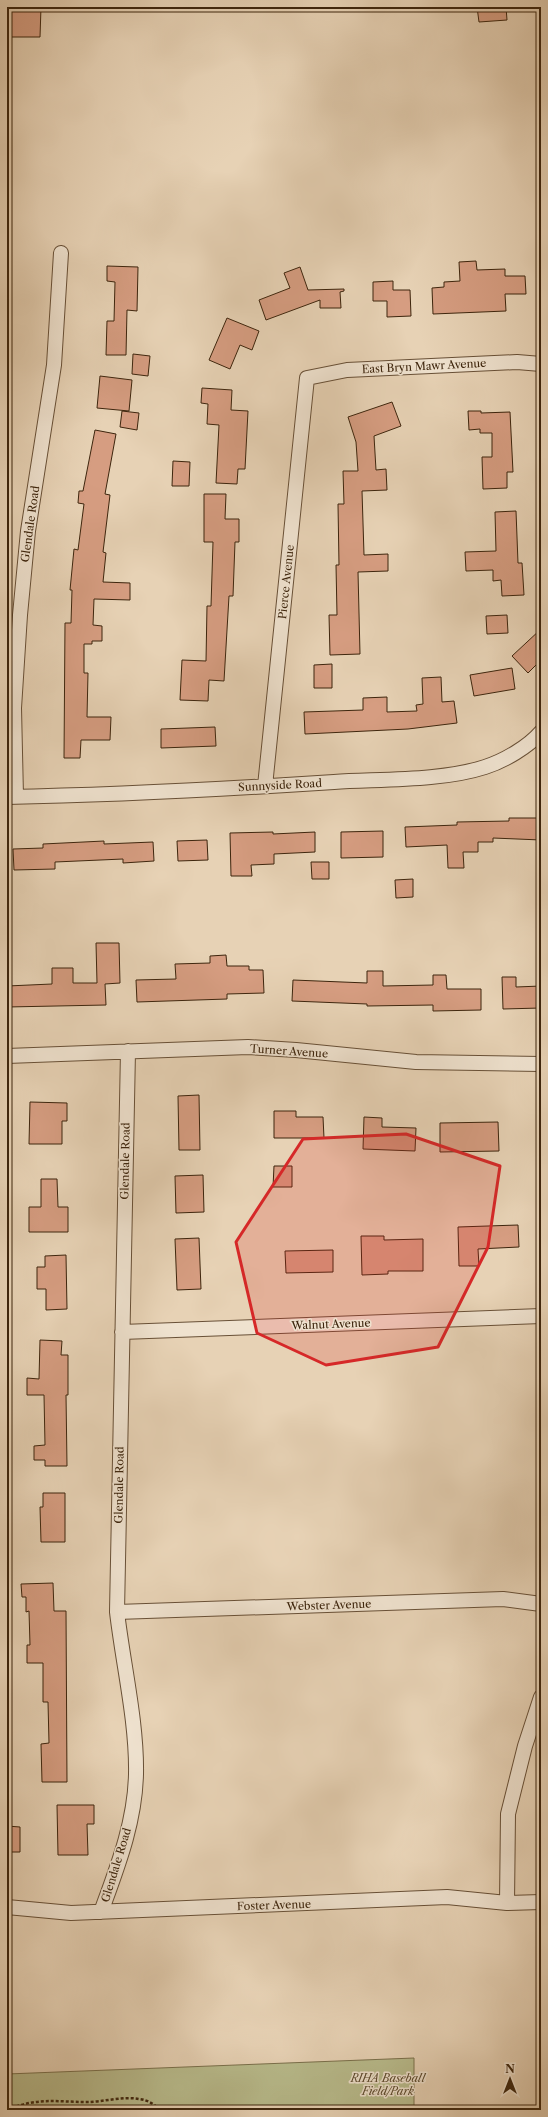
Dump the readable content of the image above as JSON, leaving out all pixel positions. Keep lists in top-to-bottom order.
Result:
{
  "streets": {
    "street": [
      "East Bryn Mawr Avenue",
      "Glendale Road",
      "Pierce Avenue",
      "Sunnyside Road",
      "Turner Avenue",
      "Walnut Avenue",
      "Webster Avenue",
      "Foster Avenue"
    ]
  },
  "crossings": [
    ["East Bryn Mawr Avenue", "Pierce Avenue"],
    ["Glendale Road", "Sunnyside Road"],
    ["Glendale Road", "Turner Avenue"],
    ["Glendale Road", "Walnut Avenue"],
    ["Glendale Road", "Webster Avenue"],
    ["Glendale Road", "Foster Avenue"],
    ["Pierce Avenue", "Sunnyside Road"]
  ],
  "parks": ["RIHA Baseball Field/Park"],
  "north": "top"
}
